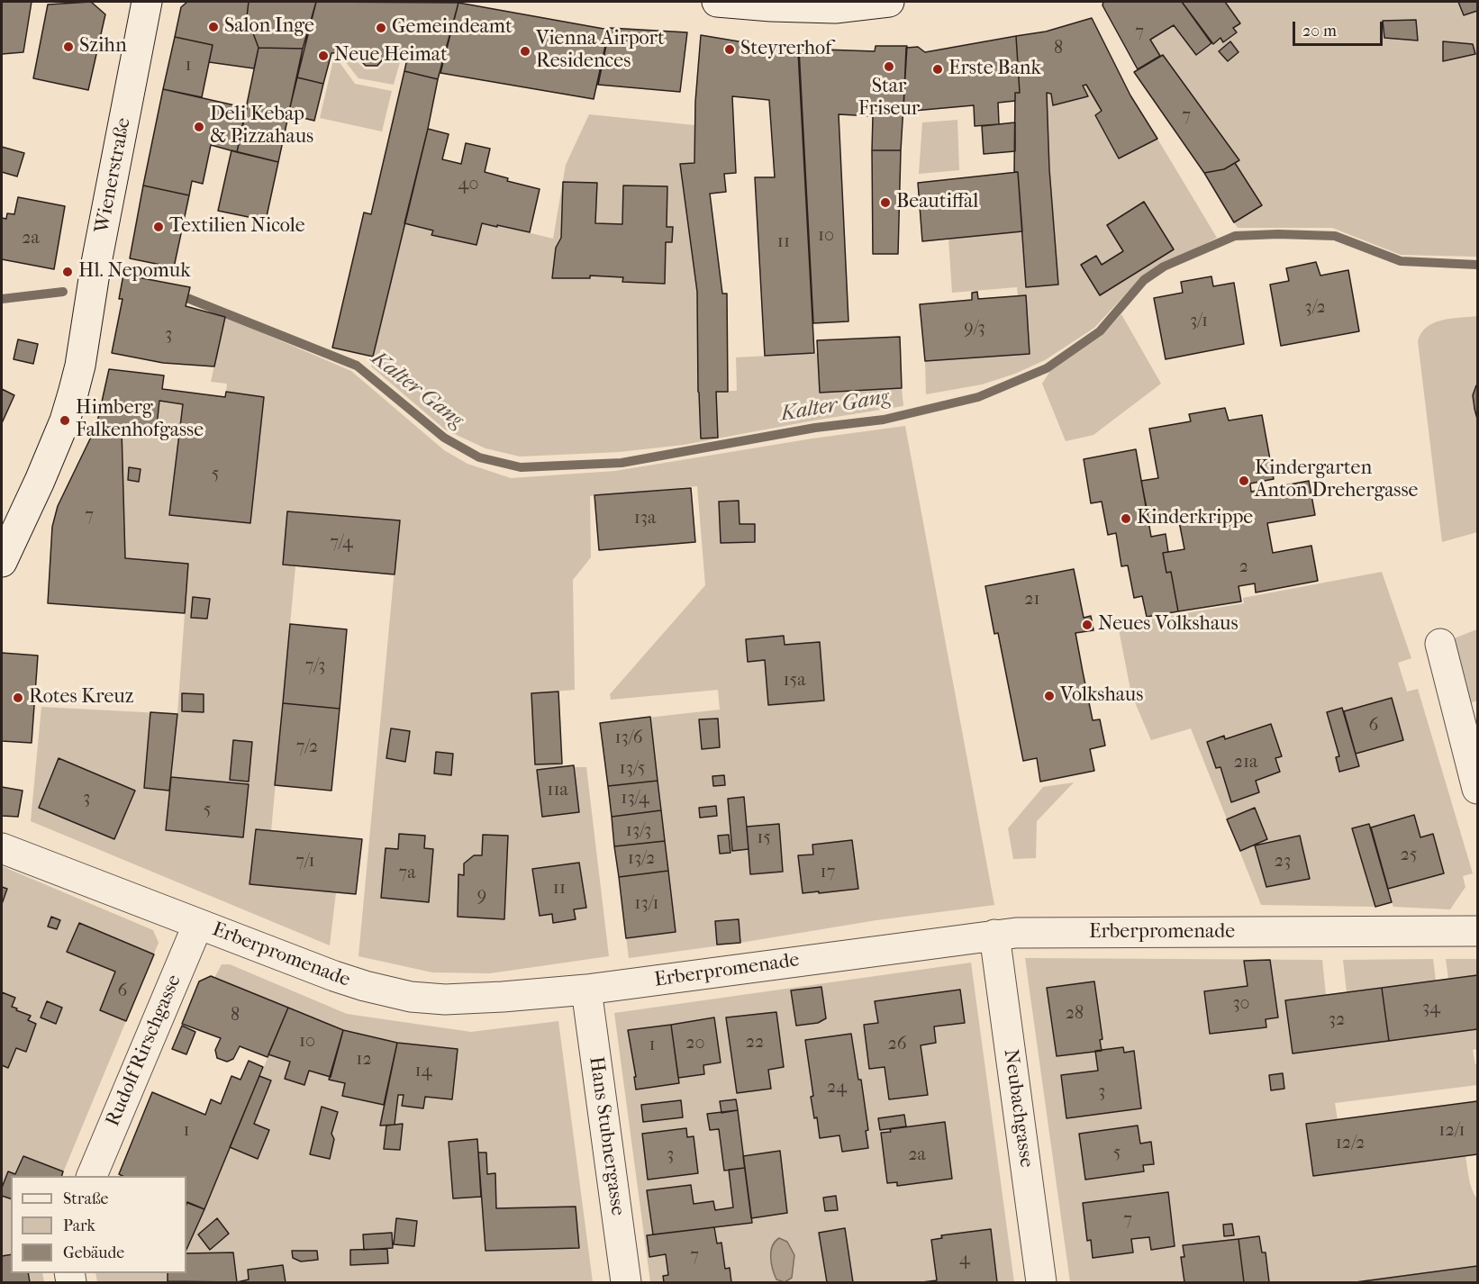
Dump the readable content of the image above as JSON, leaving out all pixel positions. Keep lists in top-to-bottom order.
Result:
{
  "streets": {
    "street": [
      "Wienerstraße",
      "Erberpromenade",
      "Rudolf Rirschgasse",
      "Neubachgasse",
      "Hans Stubnergasse"
    ]
  },
  "crossings": [
    ["Erberpromenade", "Rudolf Rirschgasse"],
    ["Erberpromenade", "Neubachgasse"],
    ["Erberpromenade", "Hans Stubnergasse"]
  ],
  "water": ["Kalter Gang"],
  "places": [
    "Salon Inge",
    "Gemeindeamt",
    "Szihn",
    "Steyrerhof",
    "Vienna Airport Residences",
    "Neue Heimat",
    "Star Friseur",
    "Erste Bank",
    "Deli Kebap & Pizzahaus",
    "Beautiffal",
    "Textilien Nicole",
    "Hl. Nepomuk",
    "Himberg Falkenhofgasse",
    "Kindergarten Anton Drehergasse",
    "Kinderkrippe",
    "Neues Volkshaus",
    "Volkshaus",
    "Rotes Kreuz"
  ],
  "house_numbers": [
    "7",
    "8",
    "1",
    "7",
    "40",
    "10",
    "2a",
    "11",
    "3/2",
    "3/1",
    "9/3",
    "3",
    "5",
    "7",
    "13a",
    "7/4",
    "2",
    "21",
    "7/3",
    "15a",
    "6",
    "13/6",
    "7/2",
    "21a",
    "13/5",
    "11a",
    "3",
    "13/4",
    "5",
    "13/3",
    "15",
    "25",
    "13/2",
    "7/1",
    "23",
    "17",
    "7a",
    "11",
    "9",
    "13/1",
    "6",
    "30",
    "34",
    "28",
    "8",
    "32",
    "10",
    "22",
    "20",
    "26",
    "1",
    "12",
    "14",
    "24",
    "3",
    "1",
    "12/1",
    "12/2",
    "5",
    "3",
    "2a",
    "7",
    "7",
    "4"
  ],
  "legend": ["Straße", "Park", "Gebäude"],
  "scale_bar": "20 m"
}
